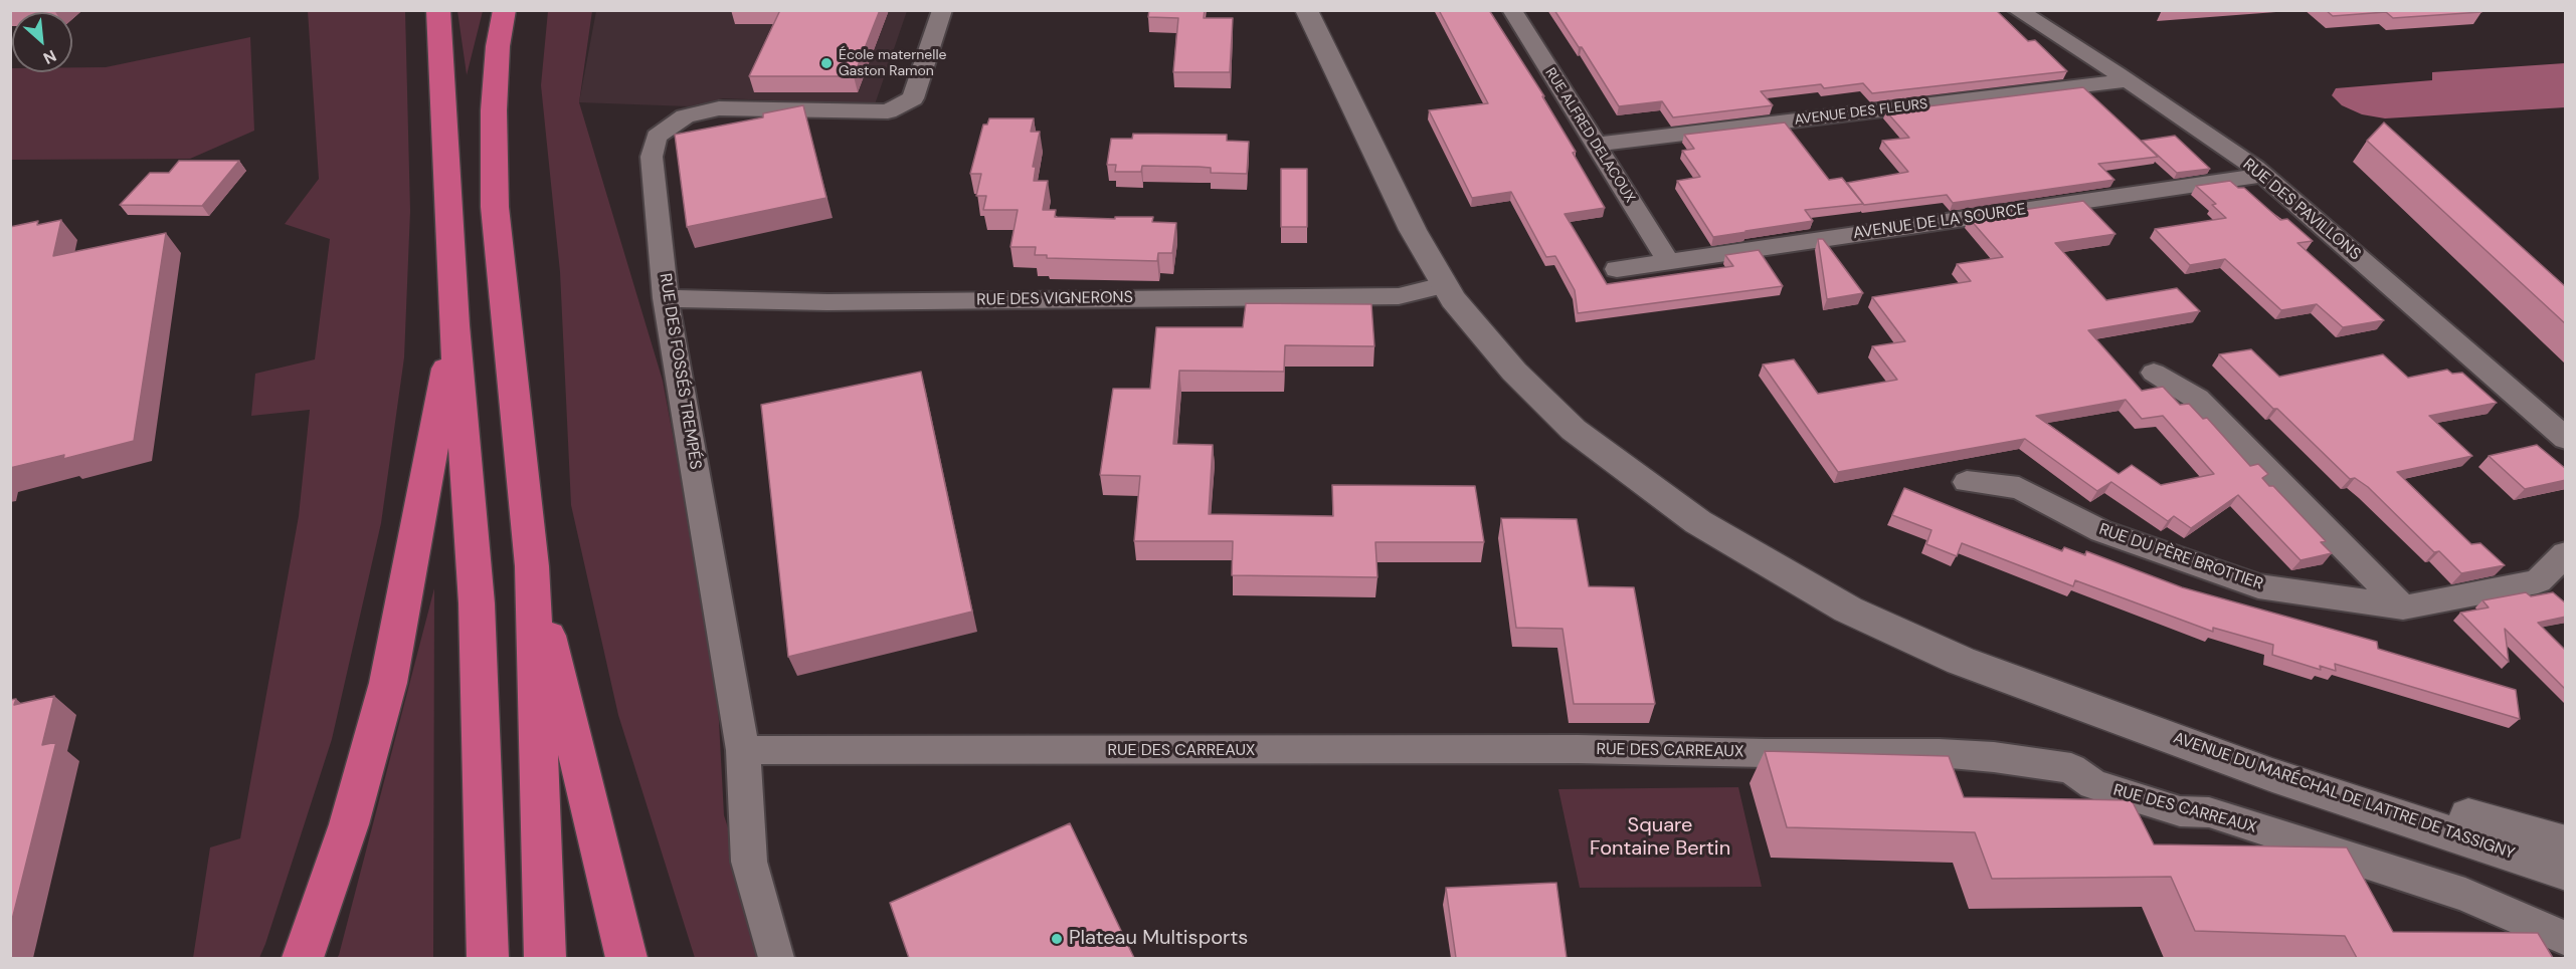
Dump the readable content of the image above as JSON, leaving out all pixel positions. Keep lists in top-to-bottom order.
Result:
{
  "streets": {
    "street": [
      "AVENUE DES FLEURS",
      "RUE ALFRED DELACOUX",
      "RUE DES PAVILLONS",
      "AVENUE DE LA SOURCE",
      "RUE DES VIGNERONS",
      "RUE DES FOSSÉS TREMPÉS",
      "RUE DU PÈRE BROTTIER",
      "RUE DES CARREAUX",
      "AVENUE DU MARÉCHAL DE LATTRE DE TASSIGNY"
    ]
  },
  "crossings": [
    ["AVENUE DES FLEURS", "RUE ALFRED DELACOUX"],
    ["AVENUE DES FLEURS", "RUE DES PAVILLONS"],
    ["RUE ALFRED DELACOUX", "AVENUE DE LA SOURCE"],
    ["RUE DES PAVILLONS", "AVENUE DE LA SOURCE"],
    ["RUE DES VIGNERONS", "RUE DES FOSSÉS TREMPÉS"],
    ["RUE DES VIGNERONS", "AVENUE DU MARÉCHAL DE LATTRE DE TASSIGNY"],
    ["RUE DES FOSSÉS TREMPÉS", "RUE DES CARREAUX"]
  ],
  "parks": ["Square Fontaine Bertin"],
  "places": ["École maternelle Gaston Ramon", "Plateau Multisports"],
  "north": "bottom right"
}
